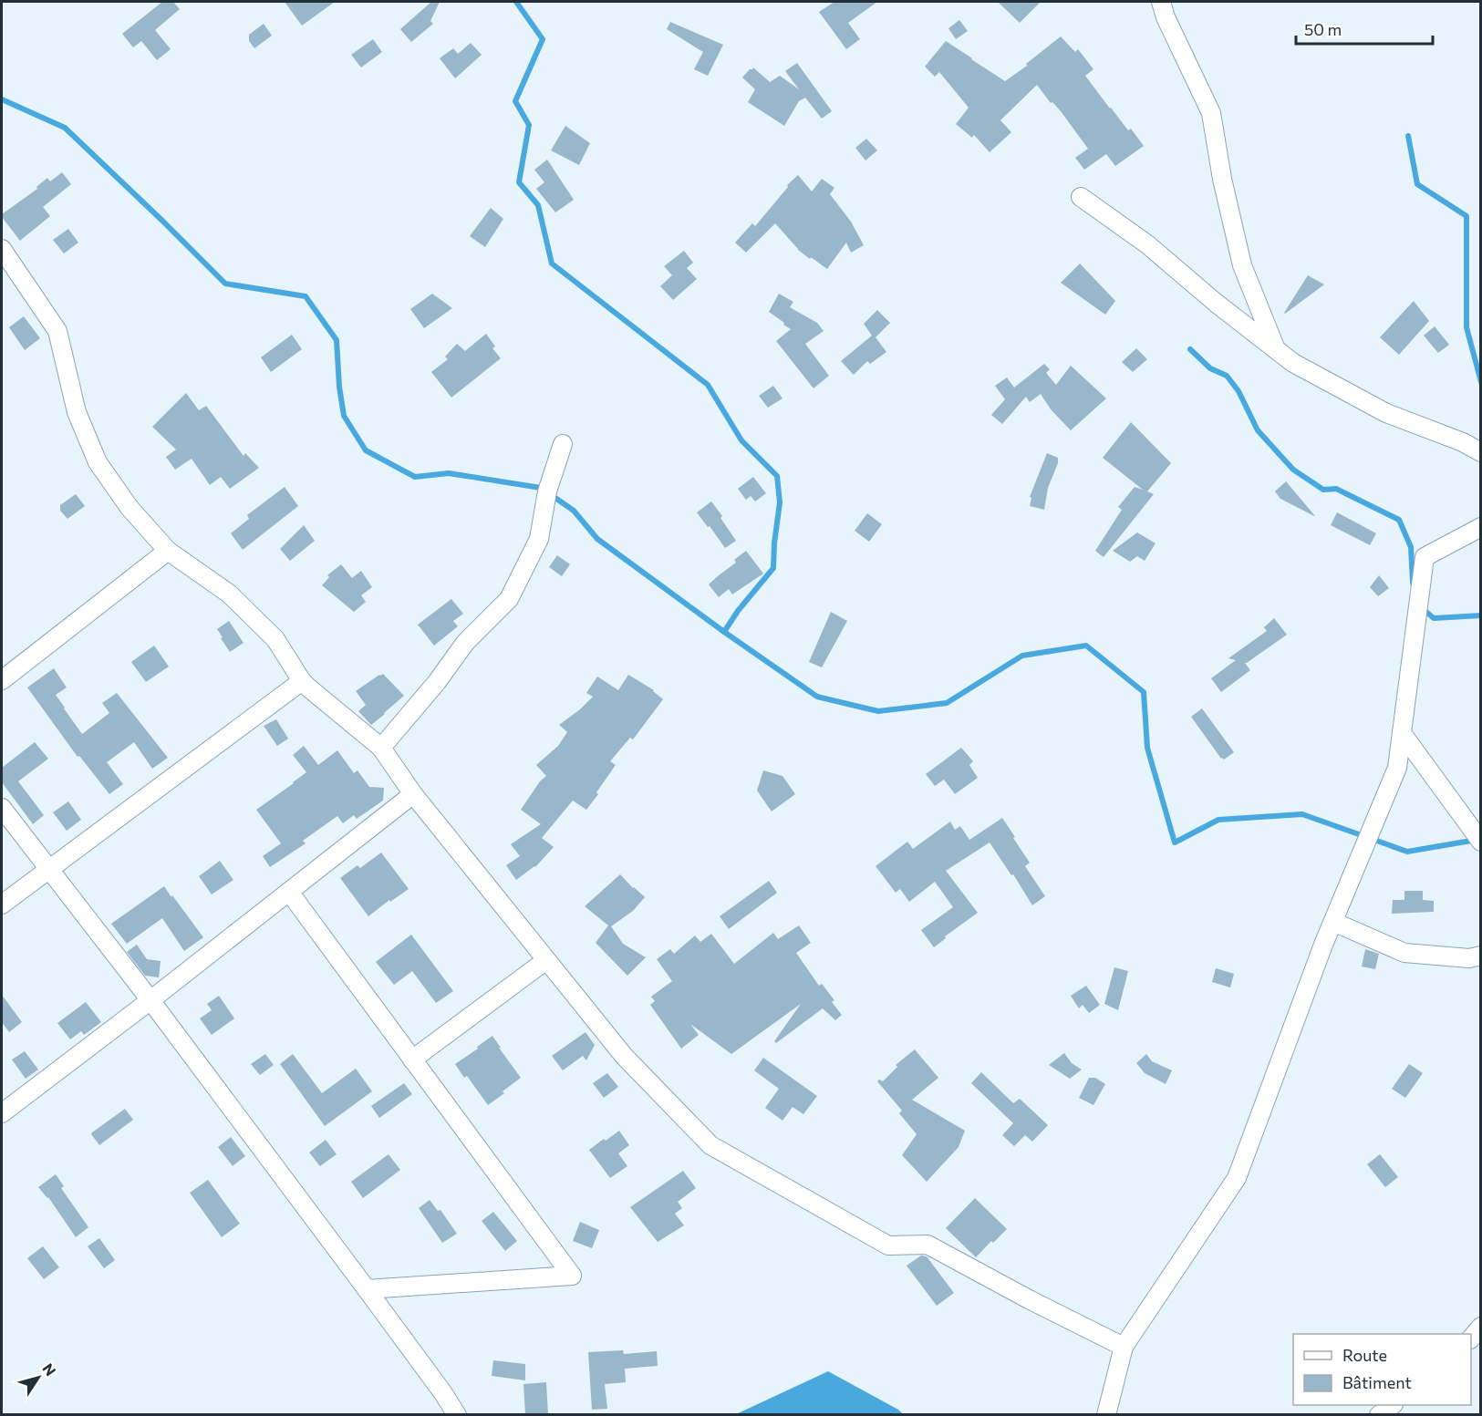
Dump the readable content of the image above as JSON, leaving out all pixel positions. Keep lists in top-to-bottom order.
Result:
{
  "legend": ["Route", "Bâtiment"],
  "scale_bar": "50 m",
  "north": "top right"
}
